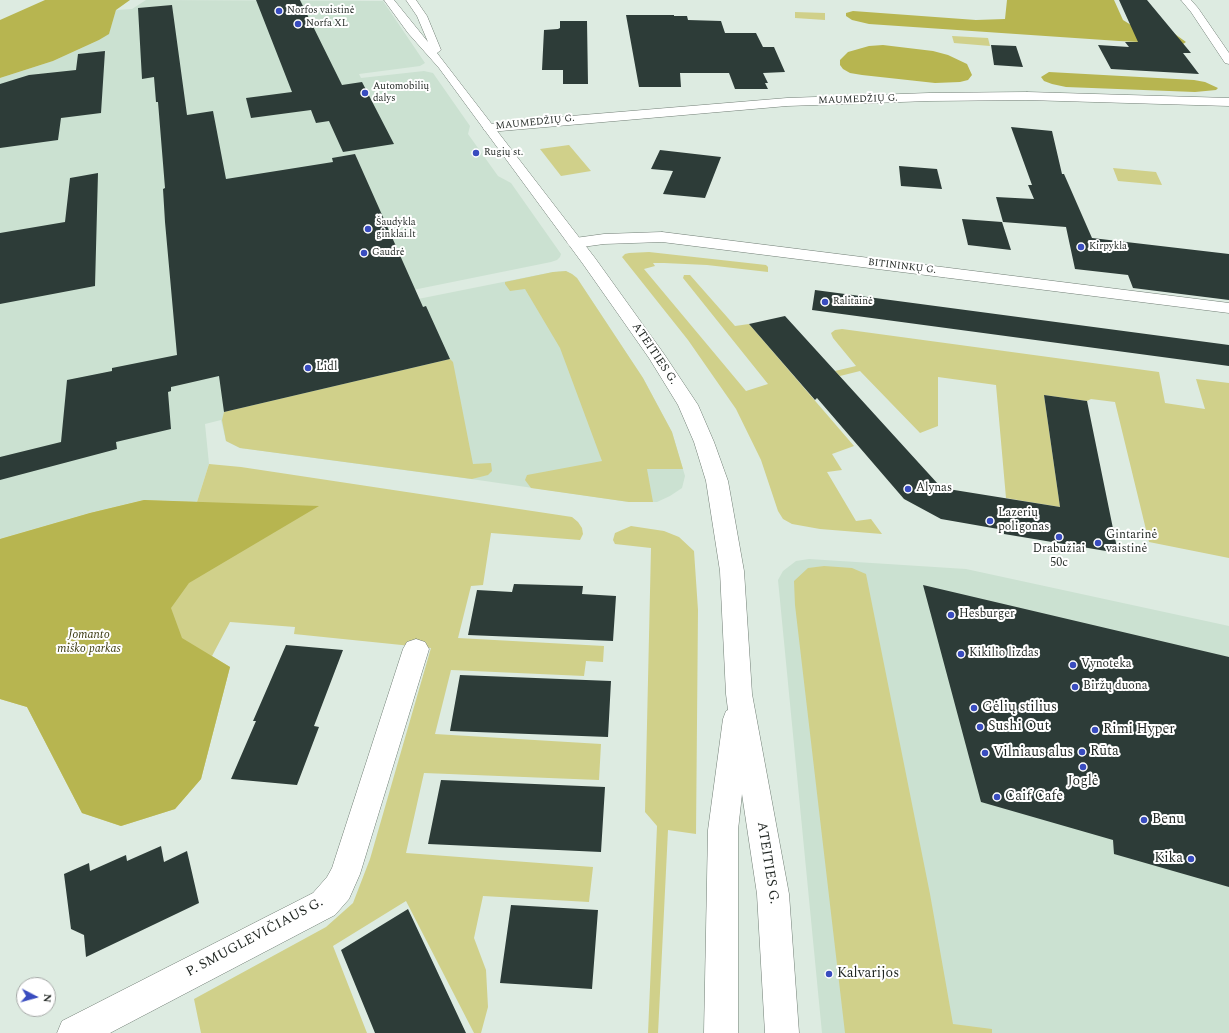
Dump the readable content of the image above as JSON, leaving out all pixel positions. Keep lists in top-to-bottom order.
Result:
{
  "streets": {
    "street": [
      "MAUMEDŽIŲ G.",
      "BITININKŲ G.",
      "ATEITIES G.",
      "P. SMUGLEVIČIAUS G."
    ]
  },
  "crossings": [
    ["MAUMEDŽIŲ G.", "ATEITIES G."],
    ["BITININKŲ G.", "ATEITIES G."]
  ],
  "parks": ["Jomanto miško parkas"],
  "places": [
    "Norfos vaistinė",
    "Norfa XL",
    "Automobilių dalys",
    "Rugių st.",
    "Šaudykla ginklai.lt",
    "Kirpykla",
    "Gaudrė",
    "Ralitainė",
    "Lidl",
    "Alynas",
    "Lazerių poligonas",
    "Drabužiai 50c",
    "Gintarinė vaistinė",
    "Hesburger",
    "Kikilio lizdas",
    "Vynoteka",
    "Biržų duona",
    "Gėlių stilius",
    "Sushi Out",
    "Rimi Hyper",
    "Rūta",
    "Vilniaus alus",
    "Joglė",
    "Caif Cafe",
    "Benu",
    "Kika",
    "Kalvarijos"
  ],
  "north": "right"
}
